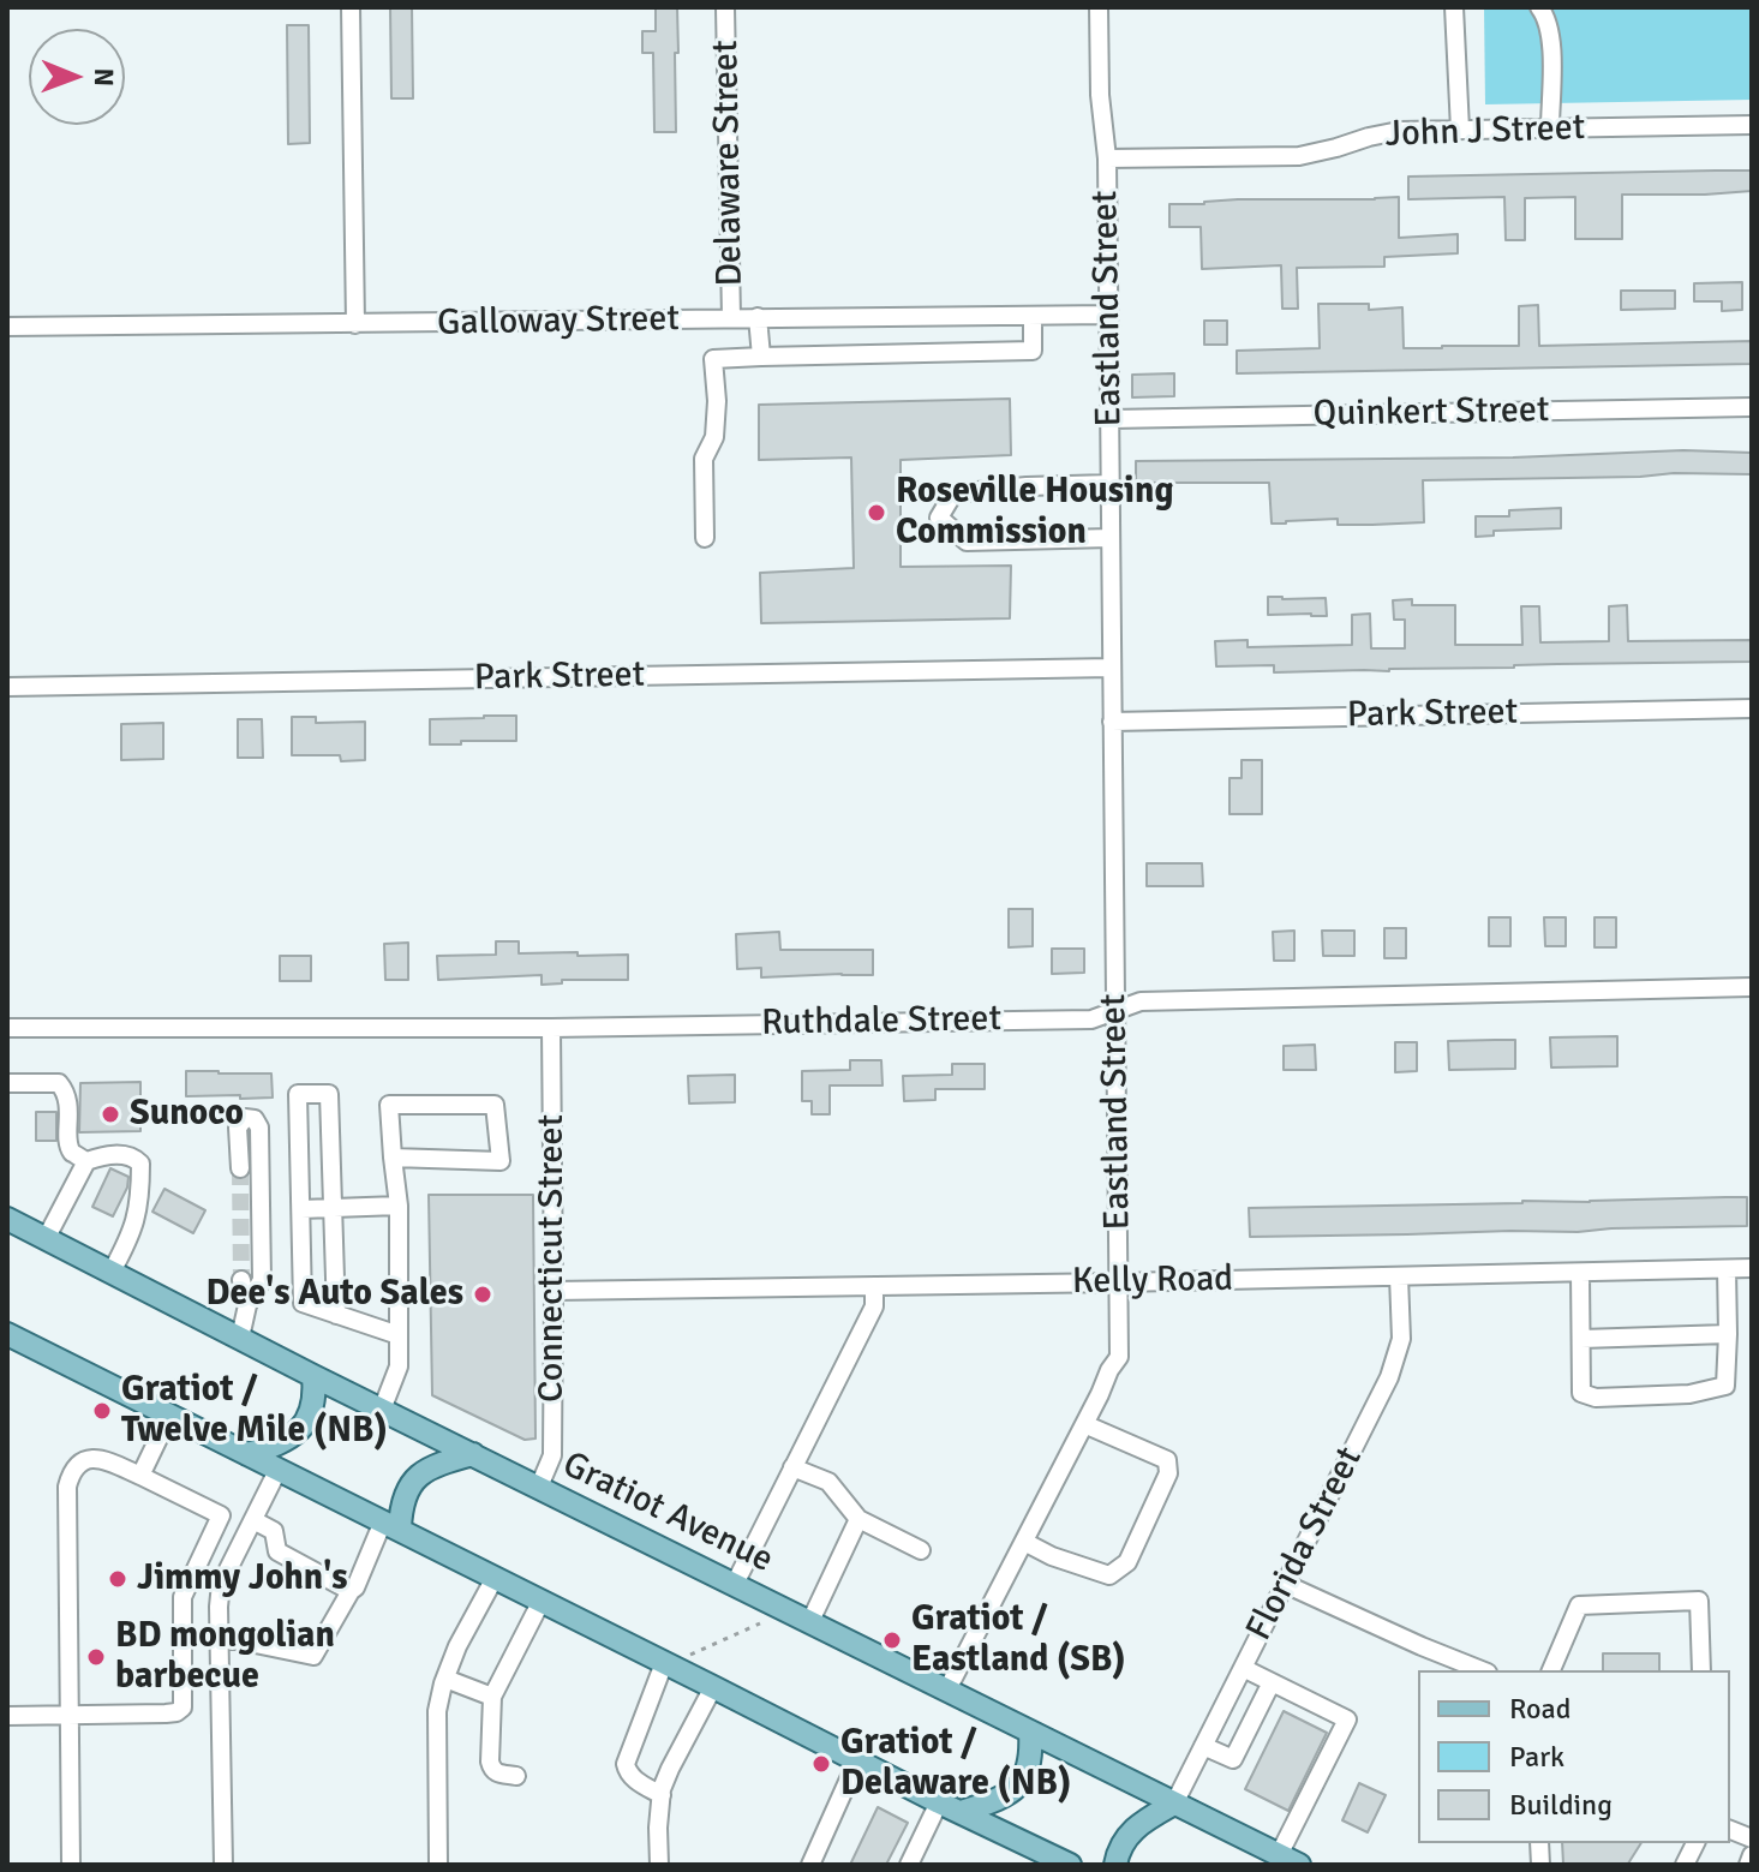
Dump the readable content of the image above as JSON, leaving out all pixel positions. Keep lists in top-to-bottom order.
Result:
{
  "streets": {
    "main road": ["Gratiot Avenue"],
    "street": [
      "John J Street",
      "Delaware Street",
      "Eastland Street",
      "Galloway Street",
      "Quinkert Street",
      "Park Street",
      "Ruthdale Street",
      "Connecticut Street",
      "Kelly Road",
      "Florida Street"
    ]
  },
  "crossings": [
    ["John J Street", "Eastland Street"],
    ["Delaware Street", "Galloway Street"],
    ["Eastland Street", "Galloway Street"],
    ["Eastland Street", "Quinkert Street"],
    ["Eastland Street", "Park Street"],
    ["Eastland Street", "Ruthdale Street"],
    ["Eastland Street", "Kelly Road"],
    ["Eastland Street", "Gratiot Avenue"],
    ["Ruthdale Street", "Connecticut Street"],
    ["Connecticut Street", "Kelly Road"],
    ["Connecticut Street", "Gratiot Avenue"],
    ["Kelly Road", "Florida Street"],
    ["Gratiot Avenue", "Florida Street"]
  ],
  "places": [
    "Roseville Housing Commission",
    "Sunoco",
    "Dee's Auto Sales",
    "Gratiot / Twelve Mile (NB)",
    "Jimmy John's",
    "Gratiot / Eastland (SB)",
    "BD mongolian barbecue",
    "Gratiot / Delaware (NB)"
  ],
  "legend": ["Road", "Park", "Building"],
  "north": "right"
}
